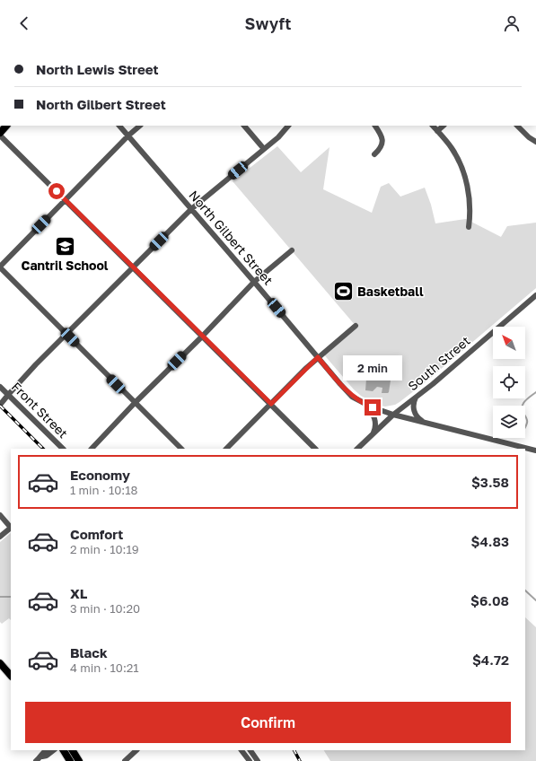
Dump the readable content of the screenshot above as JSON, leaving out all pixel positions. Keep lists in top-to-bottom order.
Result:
{
  "streets": {
    "street": ["North Gilbert Street", "South Street", "Front Street"]
  },
  "crossings": [
    ["North Gilbert Street", "South Street"]
  ],
  "places": {
    "school or university": ["Cantril School"],
    "sports": ["Basketball"]
  },
  "north": "top left",
  "page": {
    "header": "Swyft",
    "banner": ["North Lewis Street", "North Gilbert Street"],
    "bubble": "2 min",
    "list": [
      {
        "name": "Economy",
        "note": "1 min · 10:18",
        "value": "$3.58"
      },
      {
        "name": "Comfort",
        "note": "2 min · 10:19",
        "value": "$4.83"
      },
      {
        "name": "XL",
        "note": "3 min · 10:20",
        "value": "$6.08"
      },
      {
        "name": "Black",
        "note": "4 min · 10:21",
        "value": "$4.72"
      }
    ],
    "buttons": "Confirm"
  }
}
